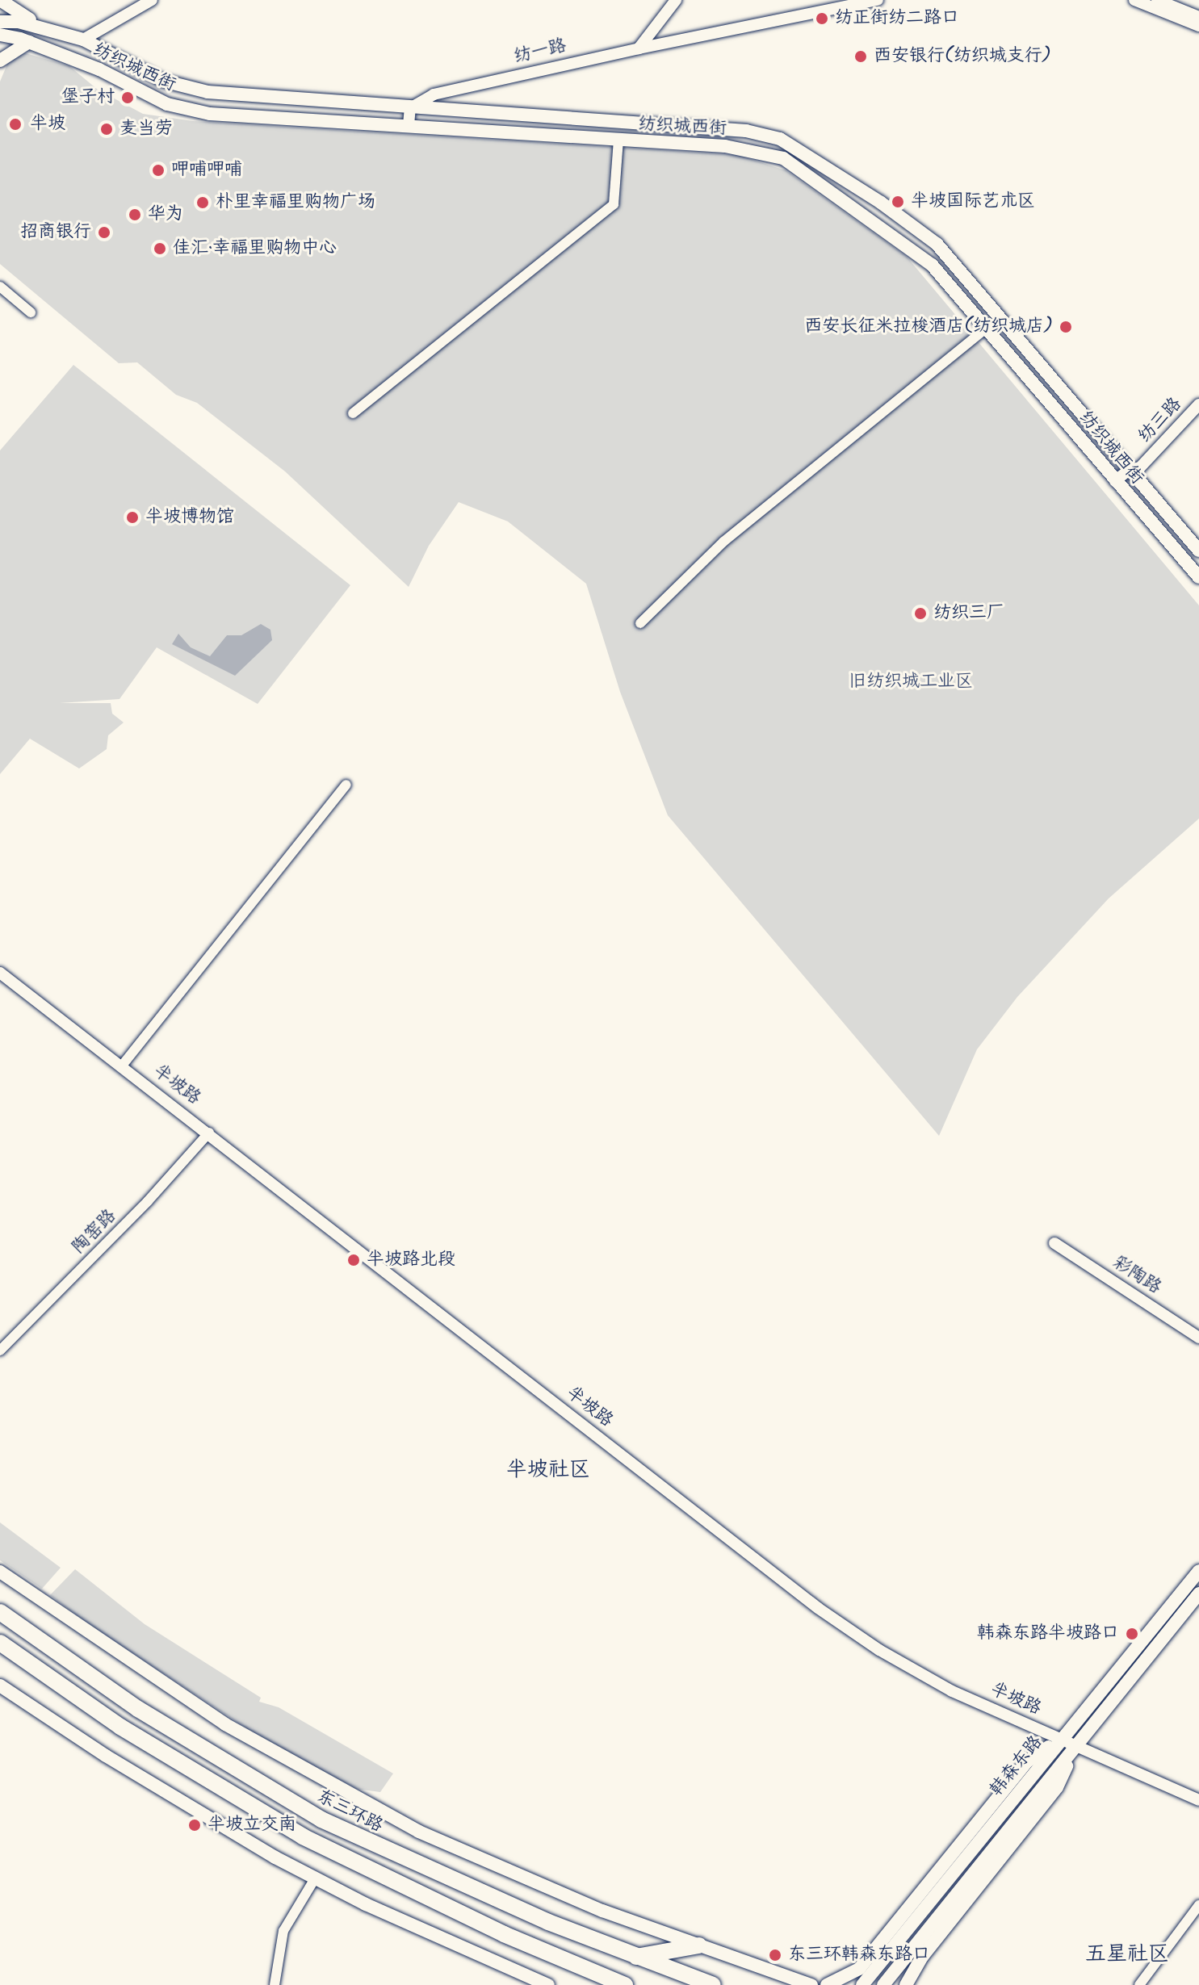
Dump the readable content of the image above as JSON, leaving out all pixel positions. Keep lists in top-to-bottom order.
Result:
{
  "streets": {
    "highway": ["东三环路"],
    "main road": ["纺织城西街", "韩森东路"],
    "street": [
      "纺一路",
      "纺三路",
      "半坡路",
      "陶窑路",
      "彩陶路"
    ]
  },
  "crossings": [
    ["纺一路", "纺织城西街"],
    ["纺织城西街", "纺三路"],
    ["半坡路", "陶窑路"],
    ["半坡路", "韩森东路"]
  ],
  "districts": ["半坡社区", "五星社区"],
  "parks": ["旧纺织城工业区"],
  "places": [
    "纺正街纺二路口",
    "西安银行(纺织城支行)",
    "堡子村",
    "半坡",
    "麦当劳",
    "呷哺呷哺",
    "半坡国际艺术区",
    "朴里幸福里购物广场",
    "华为",
    "招商银行",
    "佳汇·幸福里购物中心",
    "西安长征米拉梭酒店(纺织城店)",
    "半坡博物馆",
    "纺织三厂",
    "半坡路北段",
    "韩森东路半坡路口",
    "半坡立交南",
    "东三环韩森东路口"
  ]
}
